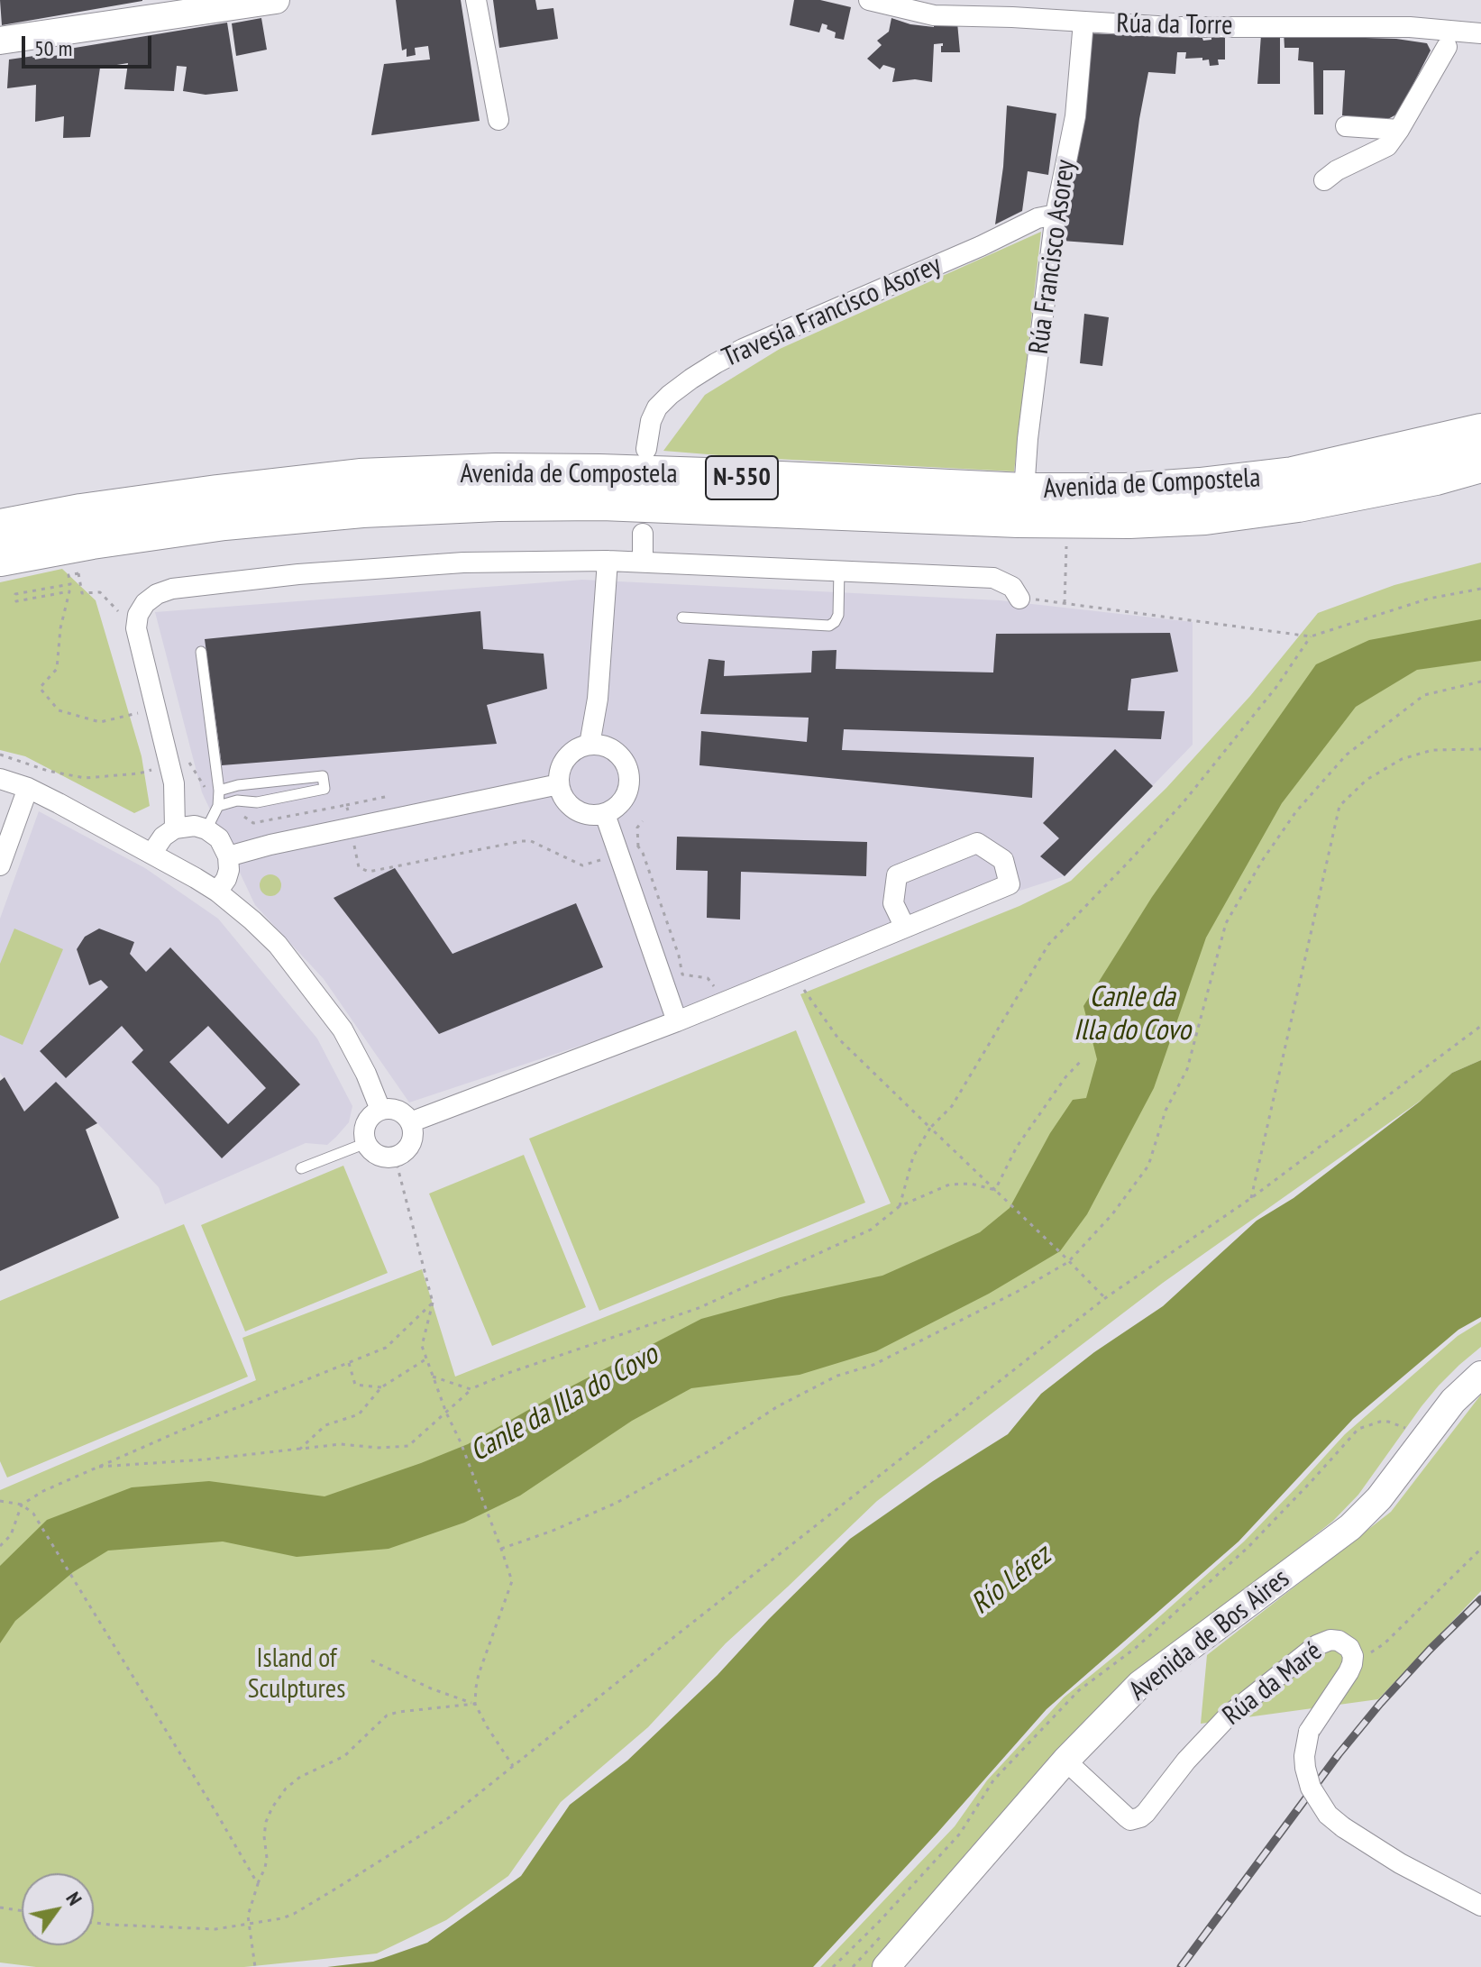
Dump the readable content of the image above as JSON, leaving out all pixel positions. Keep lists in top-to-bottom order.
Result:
{
  "streets": {
    "highway": ["Avenida de Compostela", "N-550"],
    "street": [
      "Rúa da Torre",
      "Rúa Francisco Asorey",
      "Travesía Francisco Asorey",
      "Avenida de Bos Aires",
      "Rúa da Maré"
    ]
  },
  "crossings": [
    ["Rúa da Torre", "Rúa Francisco Asorey"],
    ["Rúa Francisco Asorey", "Travesía Francisco Asorey"],
    ["Rúa Francisco Asorey", "Avenida de Compostela"],
    ["Avenida de Bos Aires", "Rúa da Maré"]
  ],
  "water": ["Canle da Illa do Covo", "Río Lérez"],
  "parks": ["Island of Sculptures"],
  "scale_bar": "50 m",
  "north": "top right"
}
